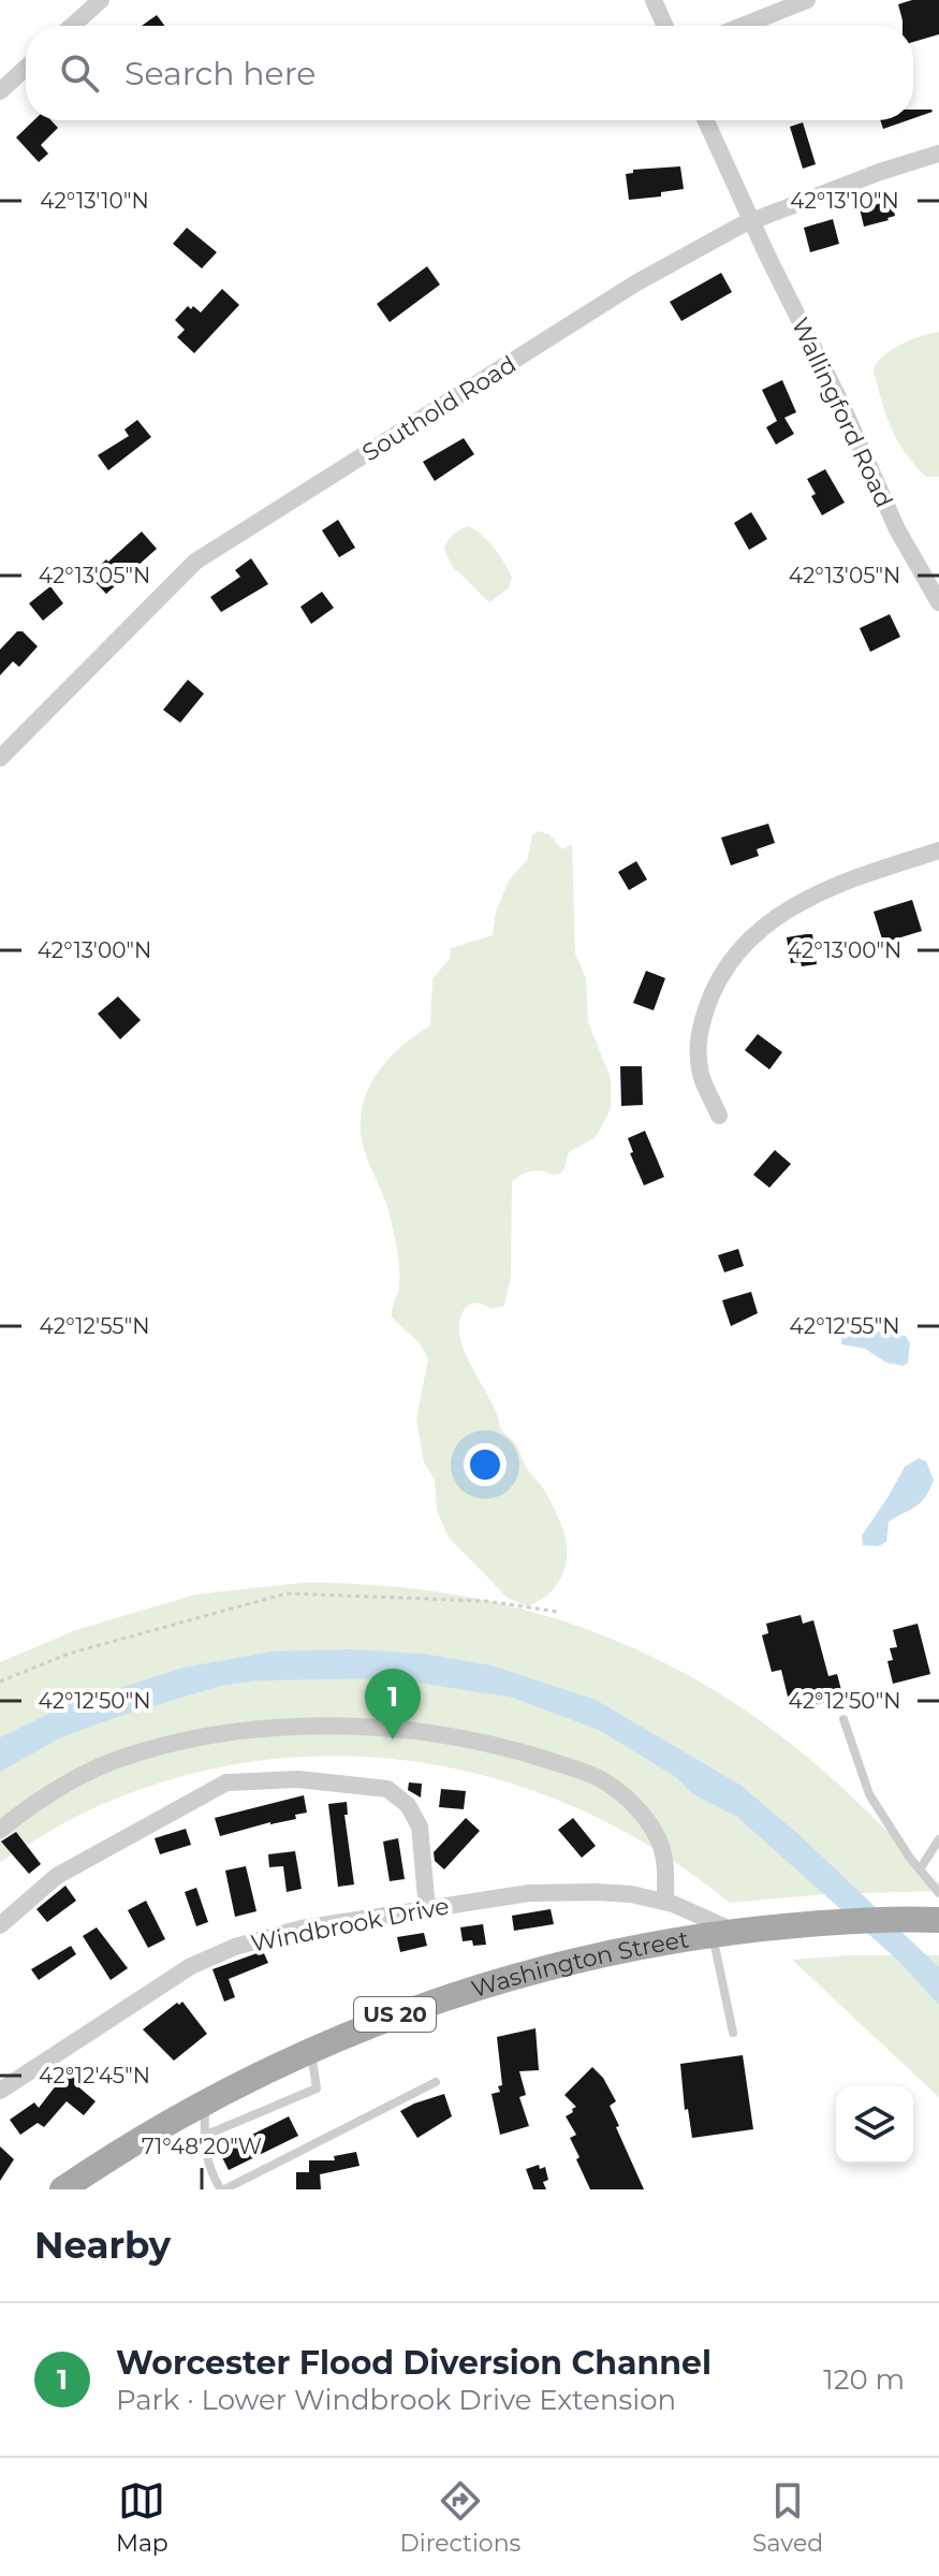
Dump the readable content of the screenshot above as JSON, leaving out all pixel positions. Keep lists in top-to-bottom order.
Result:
{
  "streets": {
    "main road": ["Washington Street", "US 20"],
    "street": ["Southold Road", "Wallingford Road", "Windbrook Drive"]
  },
  "crossings": [
    ["Southold Road", "Wallingford Road"],
    ["Windbrook Drive", "Washington Street"]
  ],
  "page": {
    "search": "Search here",
    "pins": "1",
    "heading": "Nearby",
    "list": [
      {
        "mark": "1",
        "name": "Worcester Flood Diversion Channel",
        "note": "Park · Lower Windbrook Drive Extension",
        "value": "120 m"
      }
    ],
    "nav": ["Map", "Directions", "Saved"]
  },
  "coordinates": [
    "42°13'10\"N",
    "42°13'05\"N",
    "42°13'00\"N",
    "42°12'55\"N",
    "42°12'50\"N",
    "42°12'45\"N",
    "71°48'20\"W"
  ]
}
